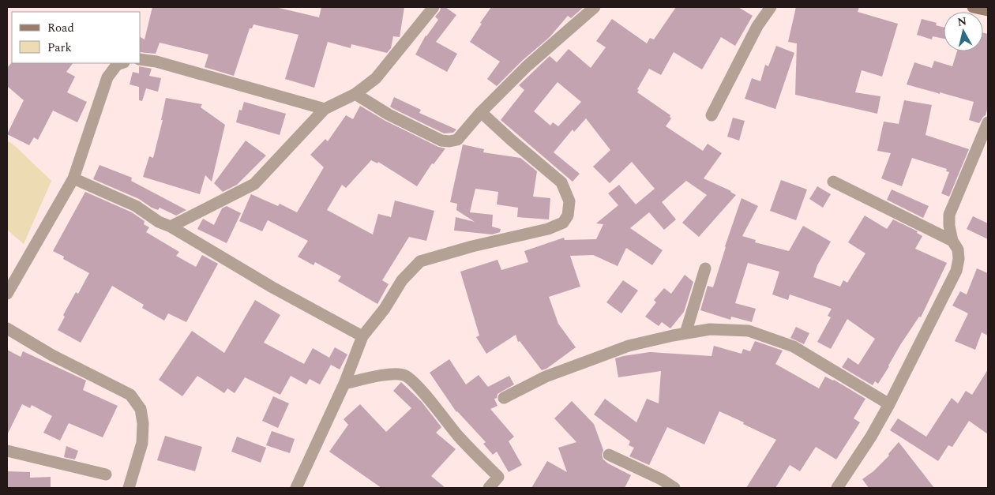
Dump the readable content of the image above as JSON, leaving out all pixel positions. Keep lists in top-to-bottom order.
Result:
{
  "legend": ["Road", "Park"],
  "north": "top"
}
